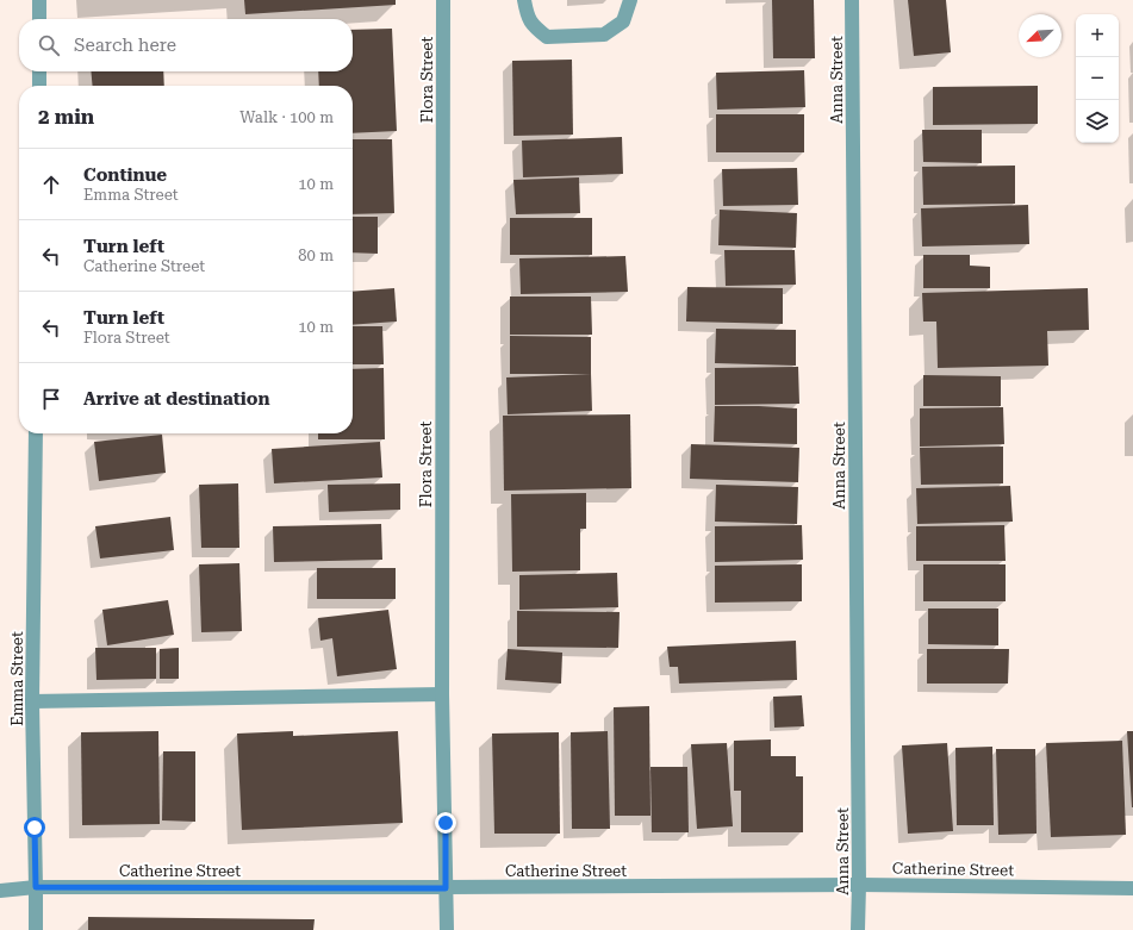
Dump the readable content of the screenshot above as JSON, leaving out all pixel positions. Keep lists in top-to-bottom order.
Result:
{
  "streets": {
    "street": [
      "Flora Street",
      "Anna Street",
      "Emma Street",
      "Catherine Street"
    ]
  },
  "crossings": [
    ["Flora Street", "Catherine Street"],
    ["Anna Street", "Catherine Street"],
    ["Emma Street", "Catherine Street"]
  ],
  "north": "bottom left",
  "page": {
    "map_buttons": ["+", "−"],
    "search": "Search here",
    "heading": ["2 min", "Walk · 100 m"],
    "list": [
      ["Continue", "Emma Street", "10 m"],
      ["Turn left", "Catherine Street", "80 m"],
      ["Turn left", "Flora Street", "10 m"],
      "Arrive at destination"
    ]
  }
}
